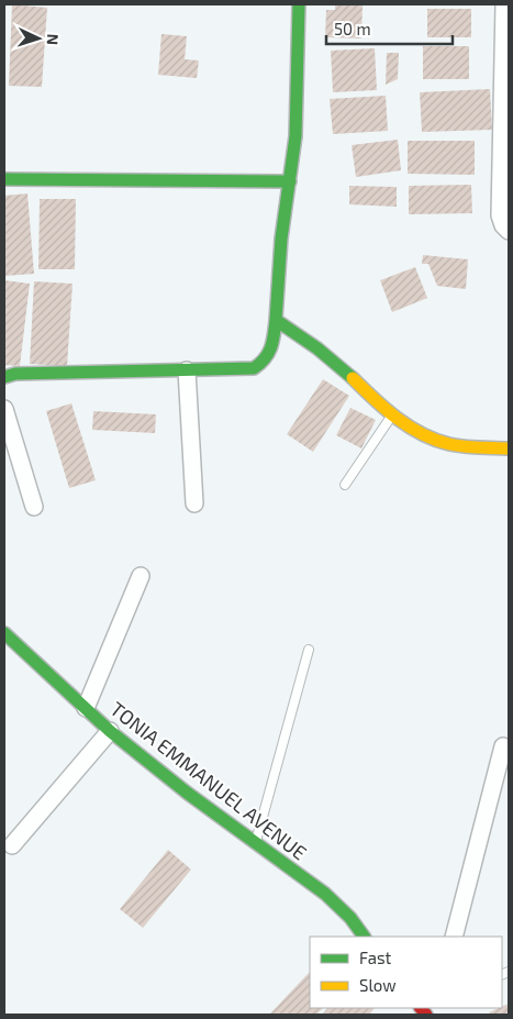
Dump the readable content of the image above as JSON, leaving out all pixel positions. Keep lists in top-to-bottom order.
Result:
{
  "streets": {
    "street": ["TONIA EMMANUEL AVENUE"]
  },
  "legend": ["Fast", "Slow"],
  "scale_bar": "50 m",
  "north": "right"
}
